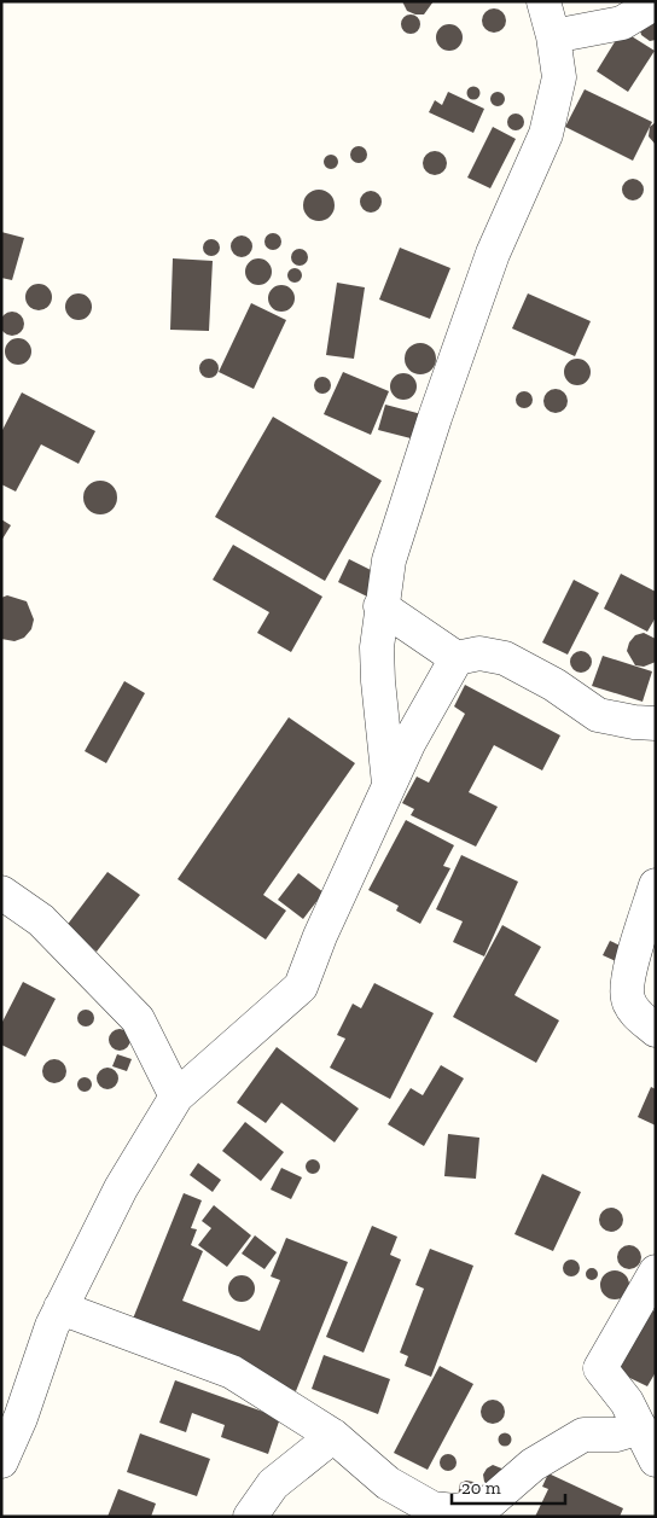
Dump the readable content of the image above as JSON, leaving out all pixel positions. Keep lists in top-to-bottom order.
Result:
{
  "scale_bar": "20 m"
}
